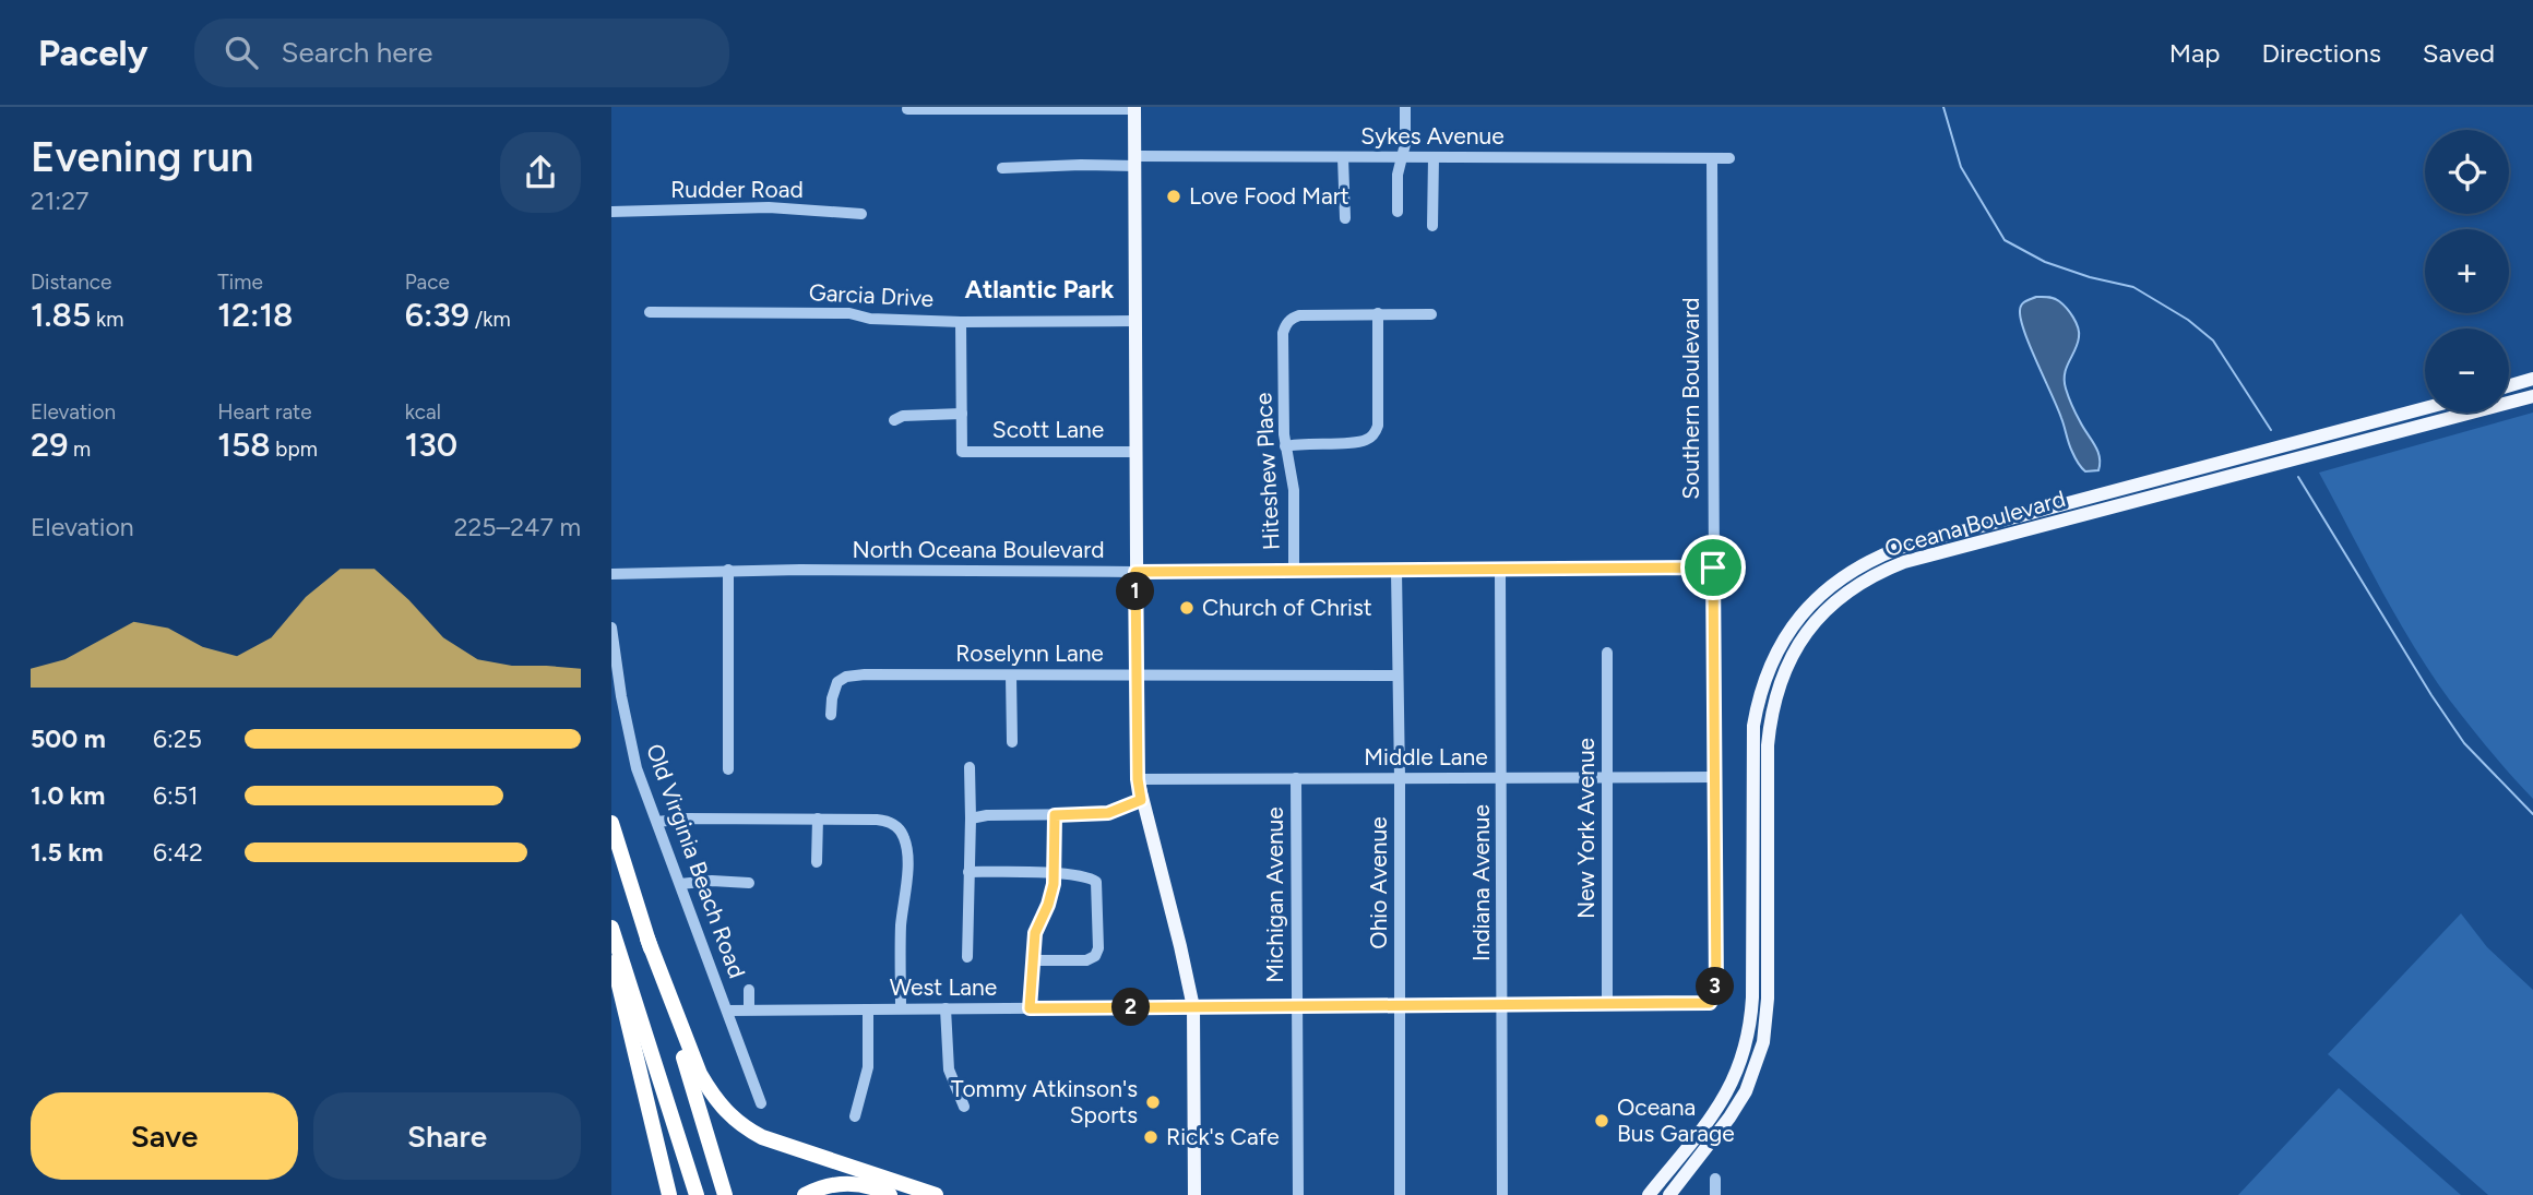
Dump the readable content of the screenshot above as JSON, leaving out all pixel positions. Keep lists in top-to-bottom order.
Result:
{
  "streets": {
    "main road": ["Oceana Boulevard"],
    "street": [
      "Sykes Avenue",
      "Rudder Road",
      "Garcia Drive",
      "Southern Boulevard",
      "Scott Lane",
      "Hiteshew Place",
      "North Oceana Boulevard",
      "Roselynn Lane",
      "Middle Lane",
      "New York Avenue",
      "Old Virginia Beach Road",
      "Ohio Avenue",
      "Indiana Avenue",
      "Michigan Avenue",
      "West Lane"
    ]
  },
  "crossings": [
    ["Sykes Avenue", "Southern Boulevard"],
    ["Southern Boulevard", "North Oceana Boulevard"],
    ["Southern Boulevard", "Middle Lane"],
    ["Southern Boulevard", "West Lane"],
    ["Hiteshew Place", "North Oceana Boulevard"],
    ["North Oceana Boulevard", "Ohio Avenue"],
    ["North Oceana Boulevard", "Indiana Avenue"],
    ["Roselynn Lane", "Ohio Avenue"],
    ["Middle Lane", "New York Avenue"],
    ["Middle Lane", "Ohio Avenue"],
    ["Middle Lane", "Indiana Avenue"],
    ["Middle Lane", "Michigan Avenue"],
    ["New York Avenue", "West Lane"],
    ["Old Virginia Beach Road", "West Lane"],
    ["Ohio Avenue", "West Lane"],
    ["Indiana Avenue", "West Lane"],
    ["Michigan Avenue", "West Lane"]
  ],
  "districts": ["Atlantic Park"],
  "places": [
    "Love Food Mart",
    "Church of Christ",
    "Tommy Atkinson's Sports",
    "Oceana Bus Garage",
    "Rick's Cafe"
  ],
  "page": {
    "header": "Pacely",
    "search": "Search here",
    "nav": ["Map", "Directions", "Saved"],
    "heading": ["Evening run", "21:27"],
    "map_buttons": ["+", "−"],
    "stats": [
      ["Distance", "1.85 km"],
      ["Time", "12:18"],
      ["Pace", "6:39 /km"],
      ["Elevation", "29 m"],
      ["Heart rate", "158 bpm"],
      ["kcal", "130"]
    ],
    "chart": ["Elevation", "225–247 m"],
    "pins": ["1", "3", "2"],
    "list": [
      {
        "name": "500 m",
        "note": "6:25"
      },
      {
        "name": "1.0 km",
        "note": "6:51"
      },
      {
        "name": "1.5 km",
        "note": "6:42"
      }
    ],
    "buttons": ["Save", "Share"]
  }
}
